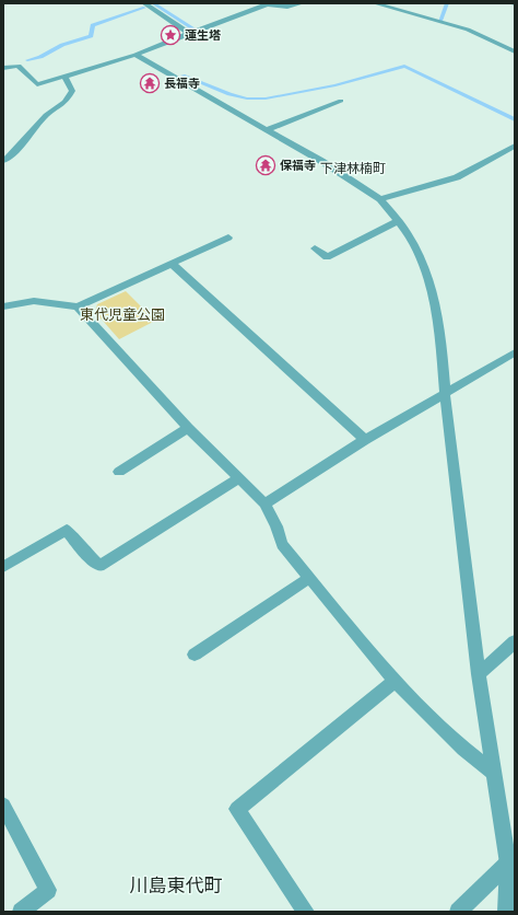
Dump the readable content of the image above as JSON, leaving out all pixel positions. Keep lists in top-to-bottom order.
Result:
{
  "districts": ["下津林楠町", "川島東代町"],
  "parks": ["東代児童公園"],
  "places": {
    "place": ["蓮生塔"],
    "temple": ["長福寺", "保福寺"]
  }
}
